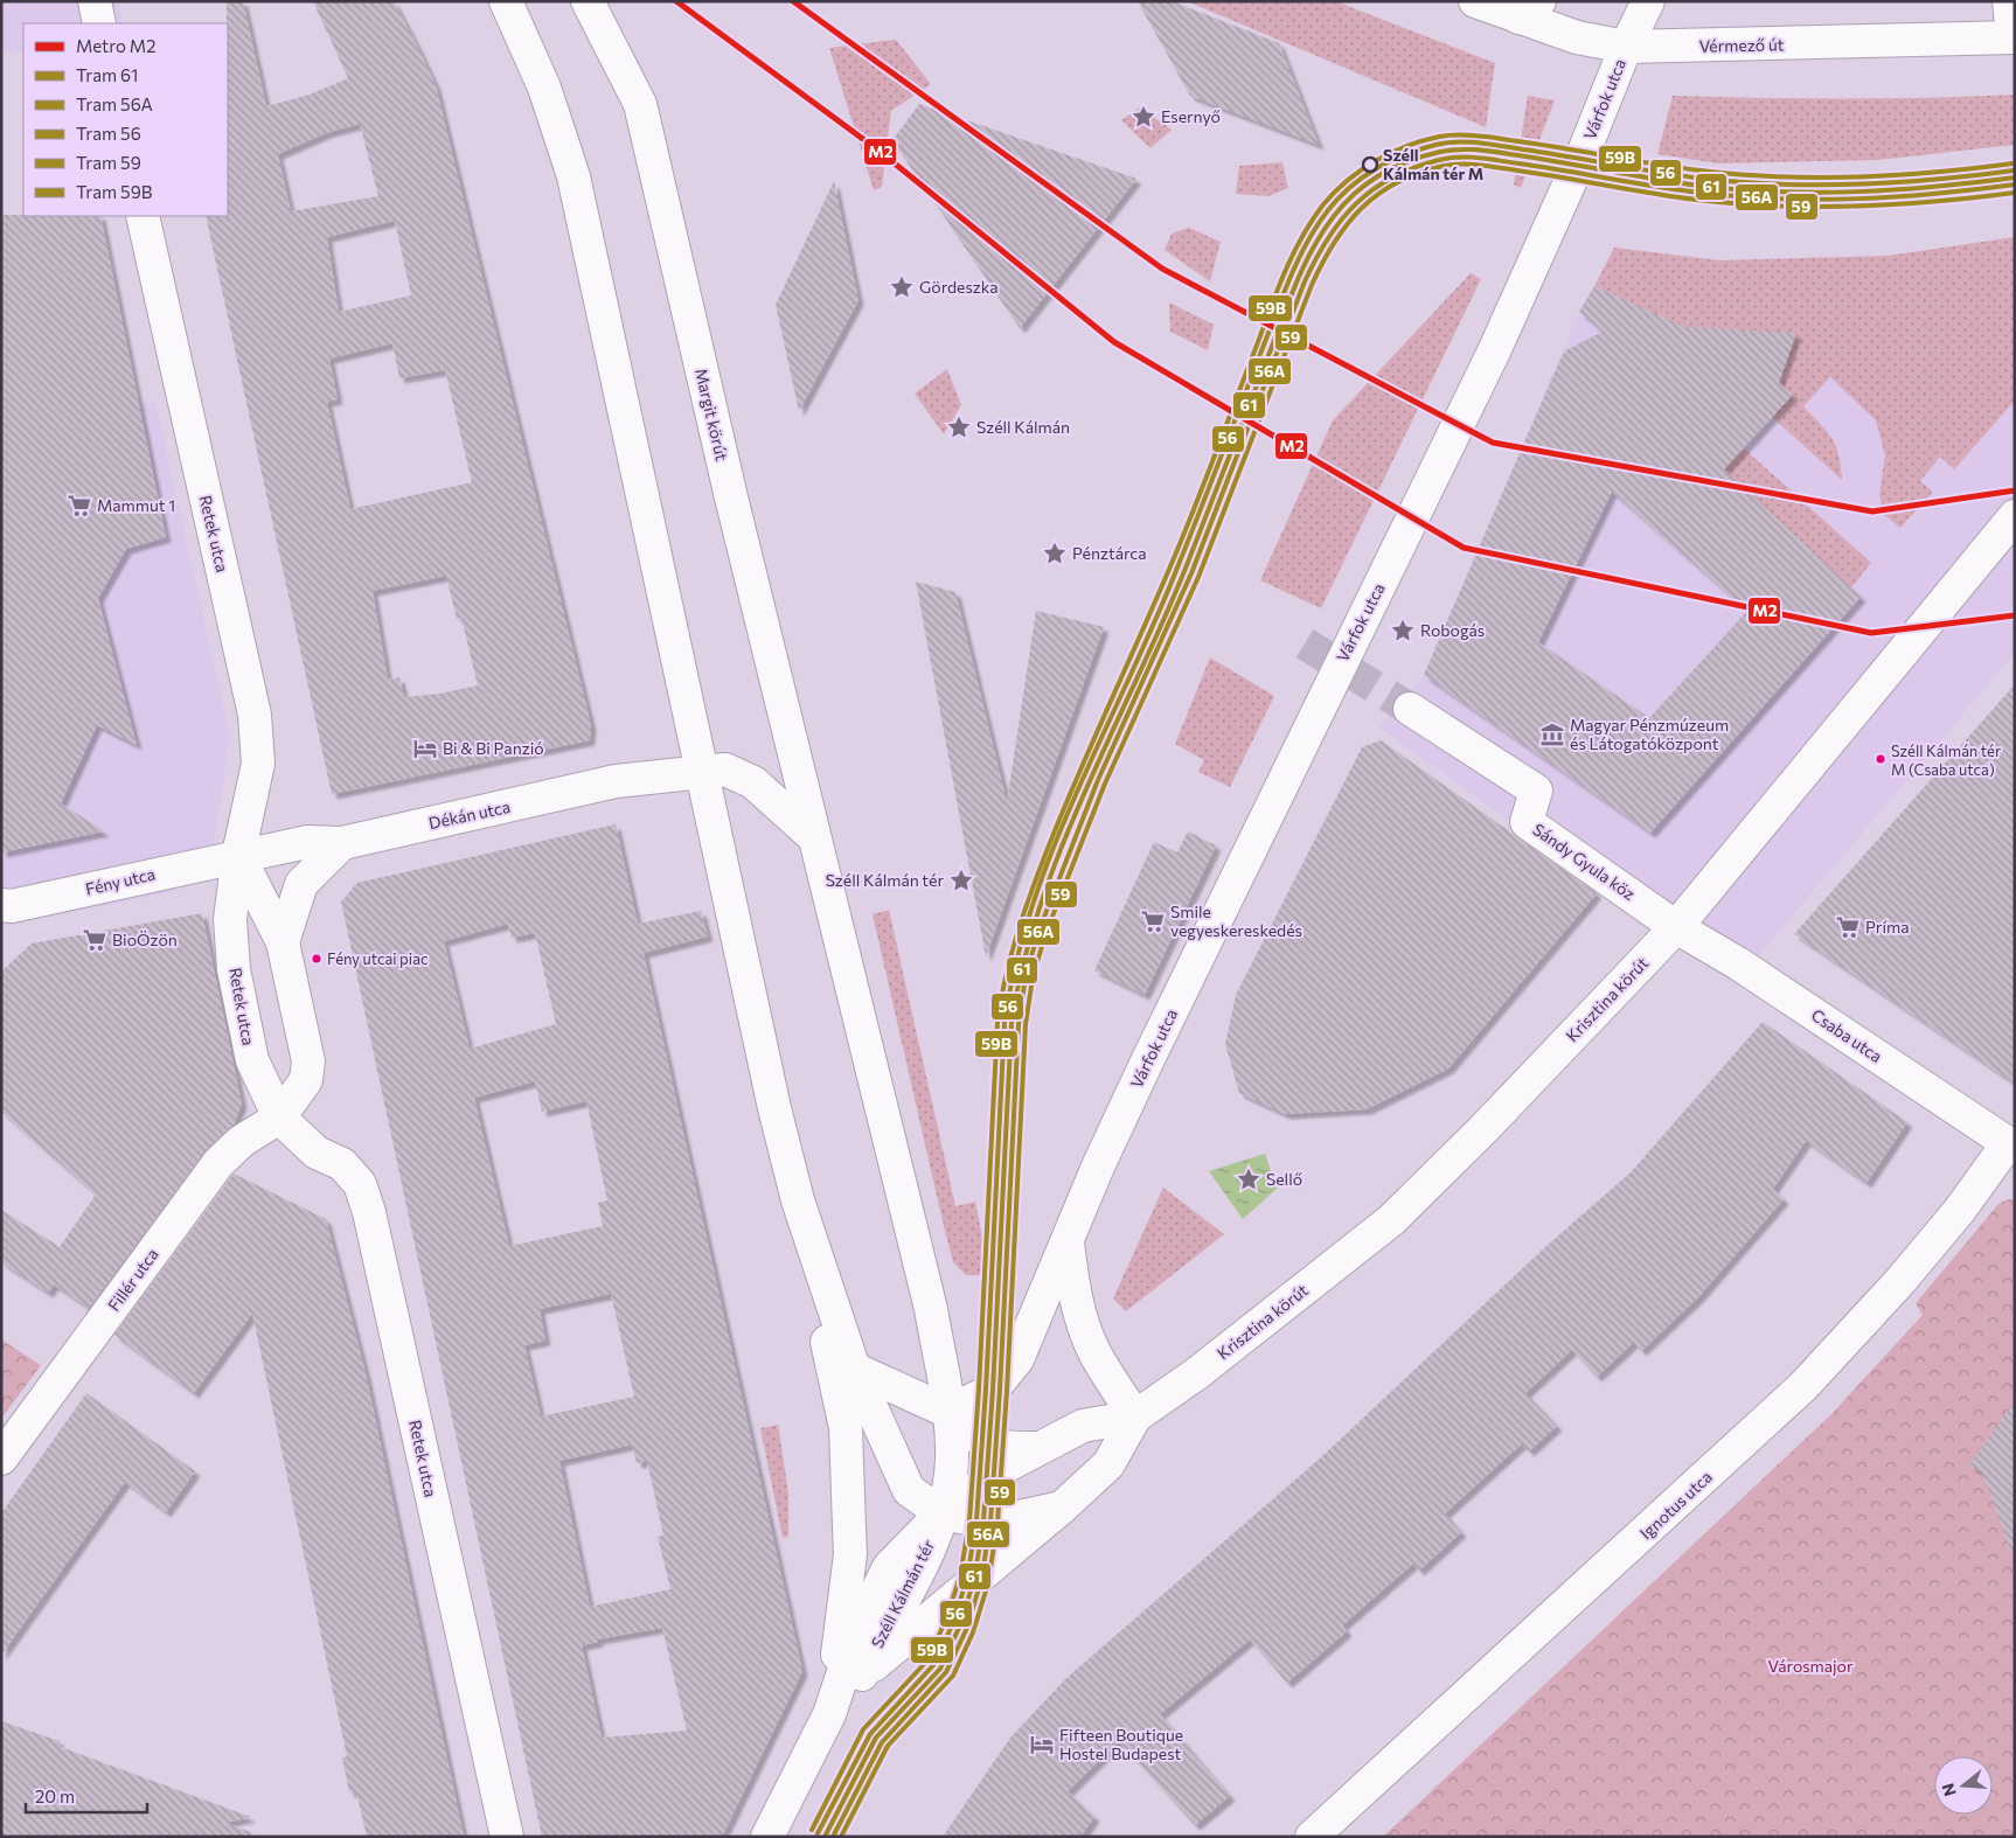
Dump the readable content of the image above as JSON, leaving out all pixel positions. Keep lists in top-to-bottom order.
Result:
{
  "streets": {
    "street": [
      "Vérmező út",
      "Várfok utca",
      "Margit körút",
      "Retek utca",
      "Dékán utca",
      "Sándy Gyula köz",
      "Fény utca",
      "Krisztina körút",
      "Csaba utca",
      "Fillér utca",
      "Ignotus utca",
      "Széll Kálmán tér"
    ]
  },
  "crossings": [
    ["Vérmező út", "Várfok utca"],
    ["Várfok utca", "Széll Kálmán tér"],
    ["Margit körút", "Széll Kálmán tér"],
    ["Retek utca", "Dékán utca"],
    ["Retek utca", "Fény utca"],
    ["Retek utca", "Fillér utca"],
    ["Dékán utca", "Fény utca"],
    ["Sándy Gyula köz", "Krisztina körút"],
    ["Sándy Gyula köz", "Csaba utca"],
    ["Krisztina körút", "Csaba utca"],
    ["Krisztina körút", "Széll Kálmán tér"],
    ["Csaba utca", "Ignotus utca"]
  ],
  "parks": ["Városmajor"],
  "places": {
    "place": [
      "Esernyő",
      "Gördeszka",
      "Széll Kálmán",
      "Pénztárca",
      "Robogás",
      "Széll Kálmán tér",
      "Sellő"
    ],
    "other": ["Széll Kálmán tér M", "Széll Kálmán tér M (Csaba utca)", "Fény utcai piac"],
    "supermarket": [
      "Mammut 1",
      "Smile vegyeskereskedés",
      "Príma",
      "BioÖzön"
    ],
    "museum": ["Magyar Pénzmúzeum és Látogatóközpont"],
    "hotel": ["Bi & Bi Panzió", "Fifteen Boutique Hostel Budapest"]
  },
  "lines": [
    "metro line M2",
    "tram line 59B",
    "tram line 56",
    "tram line 61",
    "tram line 56A",
    "tram line 59"
  ],
  "legend": [
    "Metro M2",
    "Tram 61",
    "Tram 56A",
    "Tram 56",
    "Tram 59",
    "Tram 59B"
  ],
  "scale_bar": "20 m",
  "north": "left"
}
